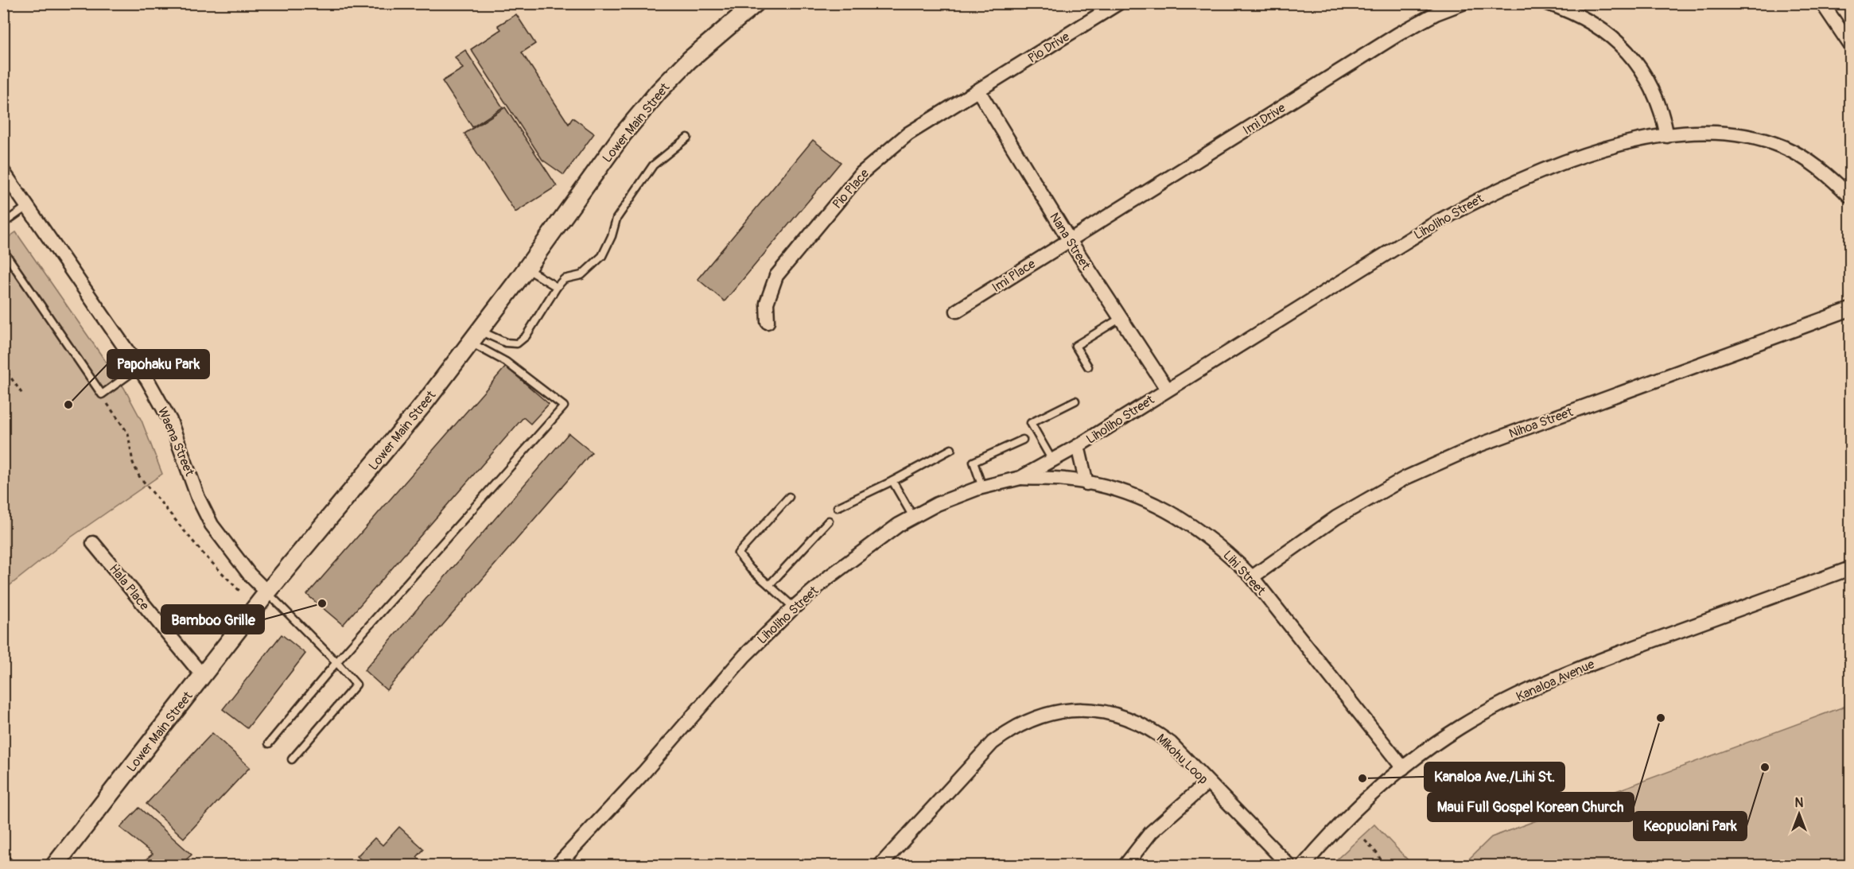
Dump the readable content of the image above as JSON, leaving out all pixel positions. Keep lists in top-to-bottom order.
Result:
{
  "streets": {
    "street": [
      "Pio Drive",
      "Imi Drive",
      "Lower Main Street",
      "Pio Place",
      "Liholiho Street",
      "Nana Street",
      "Imi Place",
      "Nihoa Street",
      "Waena Street",
      "Lihi Street",
      "Hala Place",
      "Kanaloa Avenue",
      "Mikohu Loop"
    ]
  },
  "crossings": [
    ["Pio Drive", "Pio Place"],
    ["Pio Drive", "Nana Street"],
    ["Imi Drive", "Nana Street"],
    ["Imi Drive", "Imi Place"],
    ["Lower Main Street", "Waena Street"],
    ["Lower Main Street", "Hala Place"],
    ["Pio Place", "Nana Street"],
    ["Liholiho Street", "Nana Street"],
    ["Liholiho Street", "Lihi Street"],
    ["Nana Street", "Imi Place"],
    ["Nihoa Street", "Lihi Street"],
    ["Lihi Street", "Kanaloa Avenue"]
  ],
  "places": [
    "Papohaku Park",
    "Bamboo Grille",
    "Maui Full Gospel Korean Church",
    "Keopuolani Park",
    "Kanaloa Ave./Lihi St."
  ],
  "north": "top"
}
